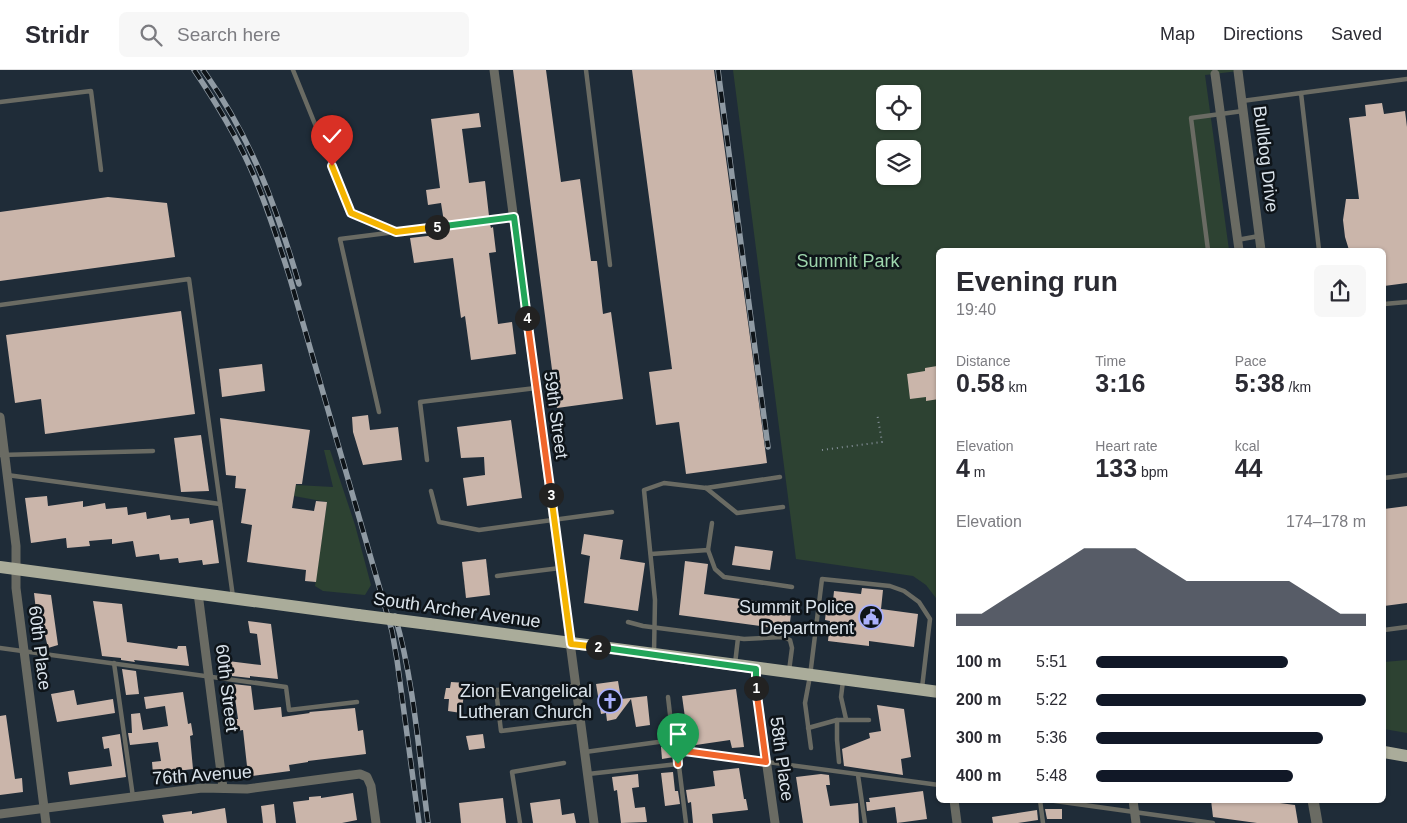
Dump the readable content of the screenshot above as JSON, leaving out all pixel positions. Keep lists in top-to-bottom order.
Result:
{
  "streets": {
    "main road": ["South Archer Avenue"],
    "street": [
      "Bulldog Drive",
      "59th Street",
      "60th Place",
      "60th Street",
      "58th Place",
      "76th Avenue"
    ]
  },
  "crossings": [
    ["59th Street", "South Archer Avenue"],
    ["South Archer Avenue", "60th Place"],
    ["South Archer Avenue", "60th Street"],
    ["South Archer Avenue", "58th Place"],
    ["60th Place", "76th Avenue"],
    ["60th Street", "76th Avenue"]
  ],
  "parks": ["Summit Park"],
  "places": {
    "public building": ["Summit Police Department"],
    "church": ["Zion Evangelical Lutheran Church"]
  },
  "page": {
    "header": "Stridr",
    "search": "Search here",
    "nav": ["Map", "Directions", "Saved"],
    "pins": [
      "5",
      "4",
      "3",
      "2",
      "1"
    ],
    "heading": ["Evening run", "19:40"],
    "stats": [
      ["Distance", "0.58 km"],
      ["Time", "3:16"],
      ["Pace", "5:38 /km"],
      ["Elevation", "4 m"],
      ["Heart rate", "133 bpm"],
      ["kcal", "44"]
    ],
    "chart": ["Elevation", "174–178 m"],
    "list": [
      {
        "name": "100 m",
        "note": "5:51"
      },
      {
        "name": "200 m",
        "note": "5:22"
      },
      {
        "name": "300 m",
        "note": "5:36"
      },
      {
        "name": "400 m",
        "note": "5:48"
      }
    ]
  }
}
